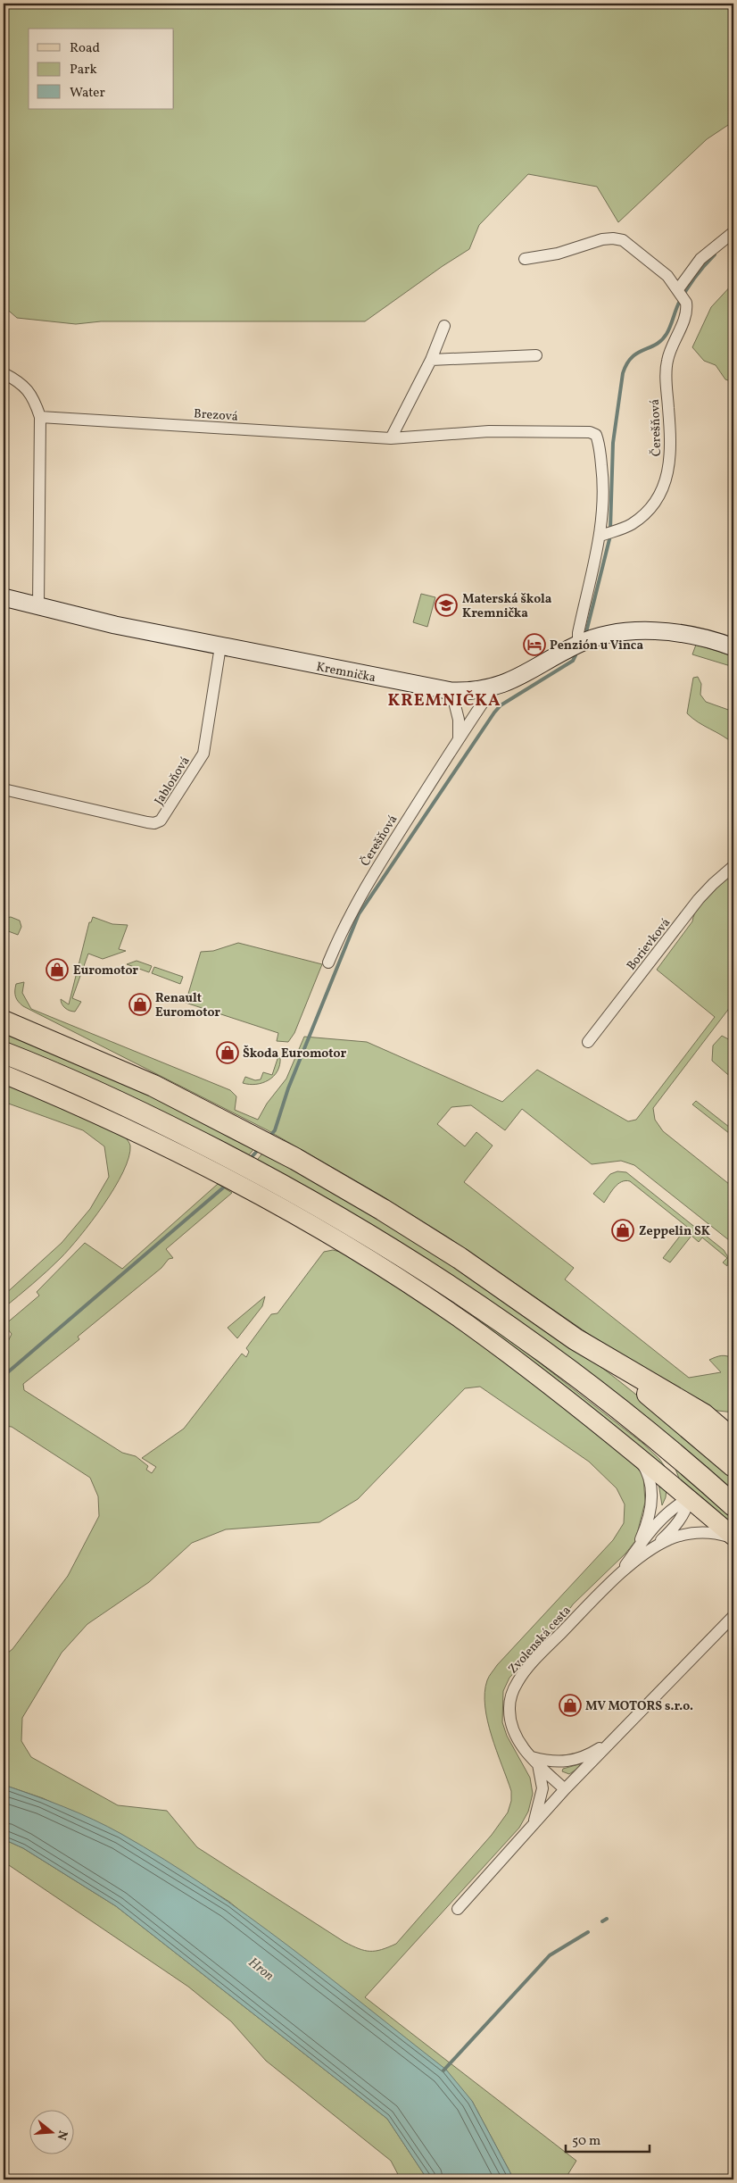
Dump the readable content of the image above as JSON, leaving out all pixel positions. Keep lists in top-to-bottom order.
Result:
{
  "streets": {
    "street": [
      "Brezová",
      "Čerešňová",
      "Kremnička",
      "Jabloňová",
      "Borievková",
      "Zvolenská cesta"
    ]
  },
  "crossings": [
    ["Brezová", "Čerešňová"],
    ["Čerešňová", "Kremnička"],
    ["Kremnička", "Jabloňová"]
  ],
  "districts": ["KREMNIČKA"],
  "water": ["Hron"],
  "places": {
    "school or university": ["Materská škola Kremnička"],
    "hotel": ["Penzión u Vinca"],
    "shop": [
      "Euromotor",
      "Renault Euromotor",
      "Škoda Euromotor",
      "Zeppelin SK",
      "MV MOTORS s.r.o."
    ]
  },
  "legend": ["Road", "Park", "Water"],
  "scale_bar": "50 m",
  "north": "right"
}
